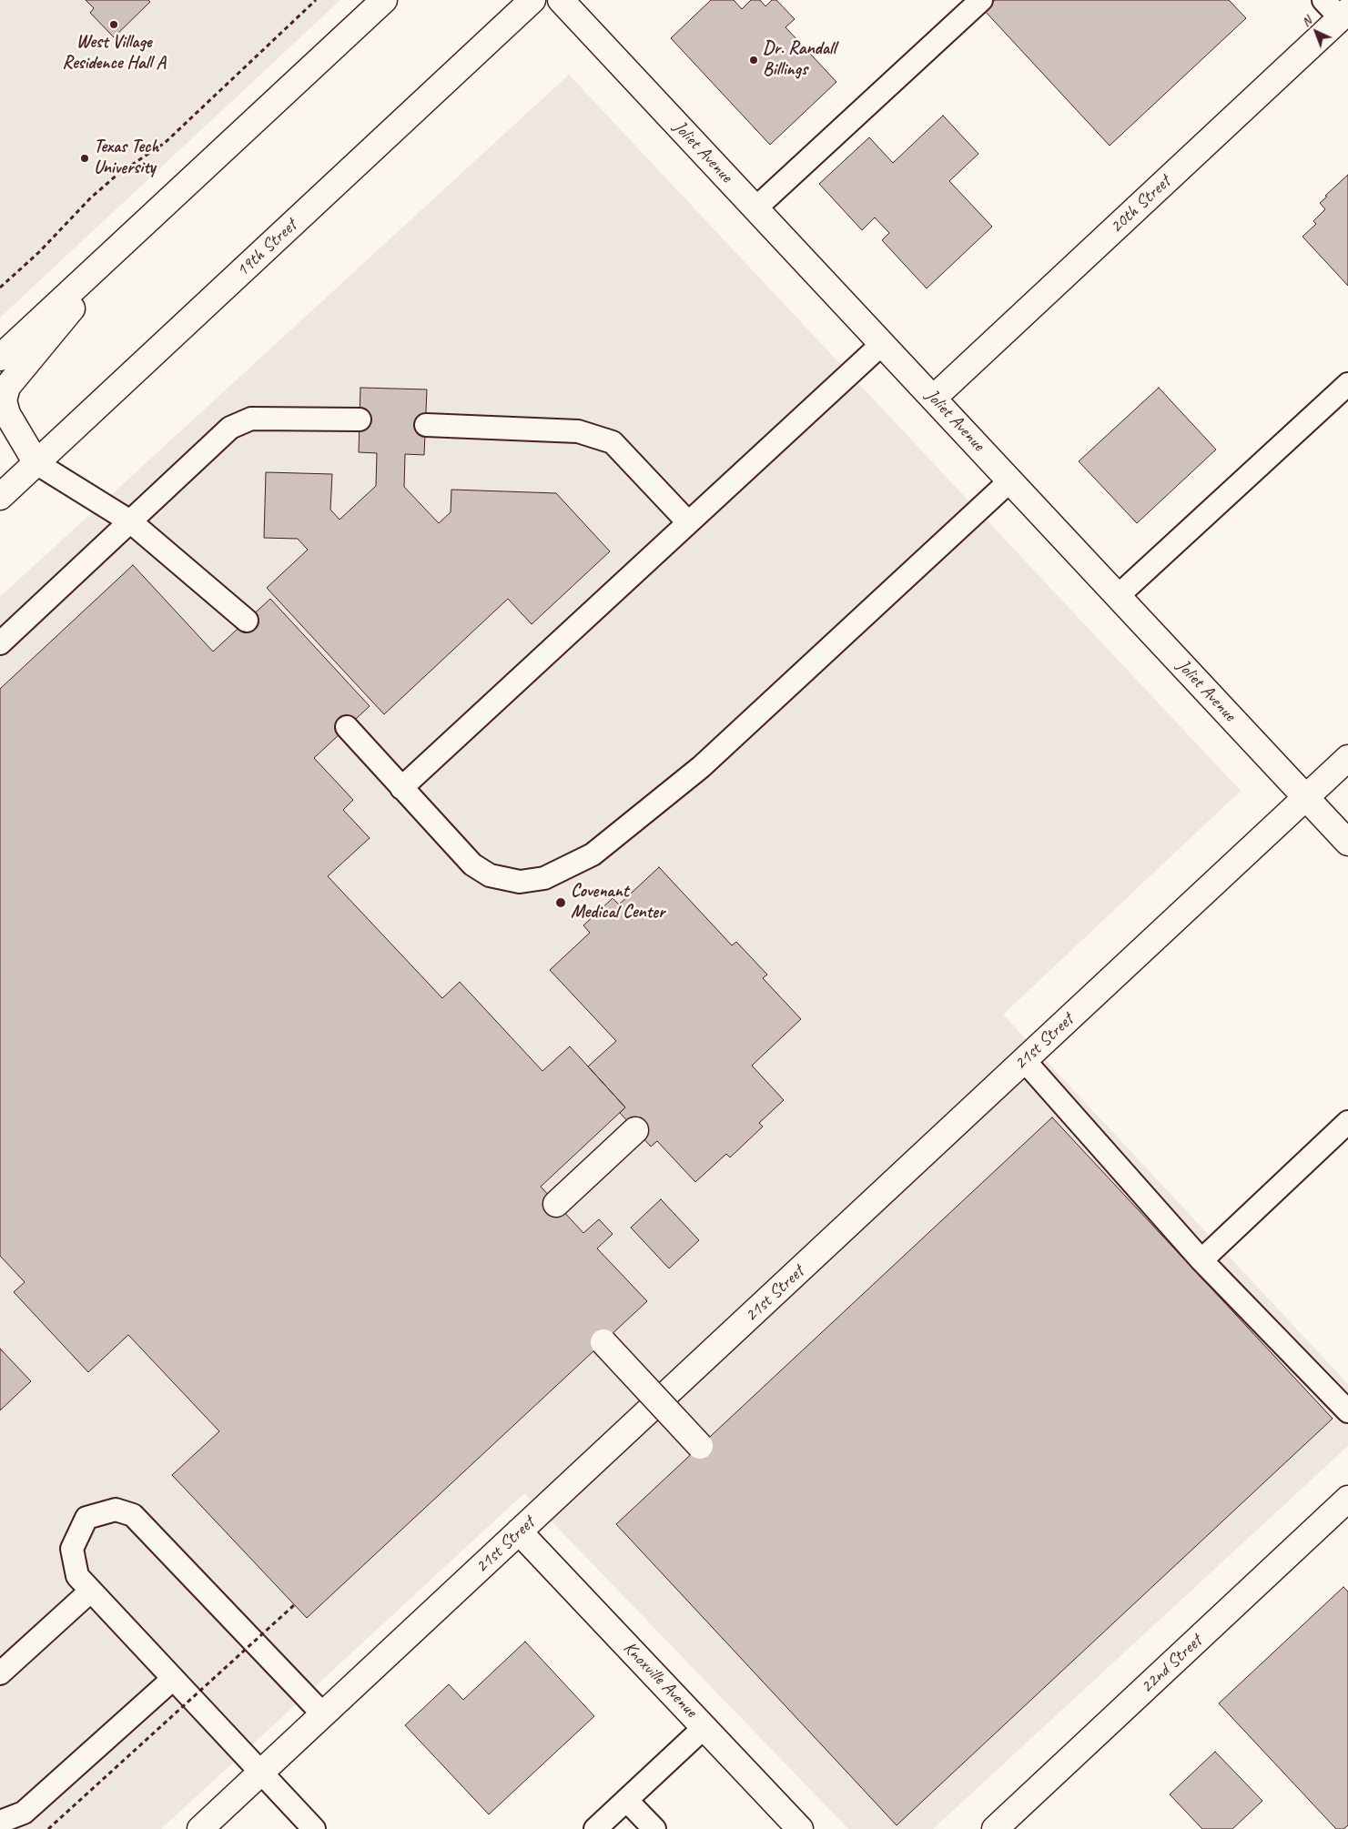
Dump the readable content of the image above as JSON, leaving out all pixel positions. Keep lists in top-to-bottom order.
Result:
{
  "streets": {
    "street": [
      "Joliet Avenue",
      "20th Street",
      "19th Street",
      "21st Street",
      "22nd Street",
      "Knoxville Avenue"
    ]
  },
  "crossings": [
    ["Joliet Avenue", "20th Street"],
    ["Joliet Avenue", "21st Street"],
    ["21st Street", "Knoxville Avenue"]
  ],
  "places": [
    "West Village Residence Hall A",
    "Dr. Randall Billings",
    "Texas Tech University",
    "Covenant Medical Center"
  ],
  "north": "top left"
}
